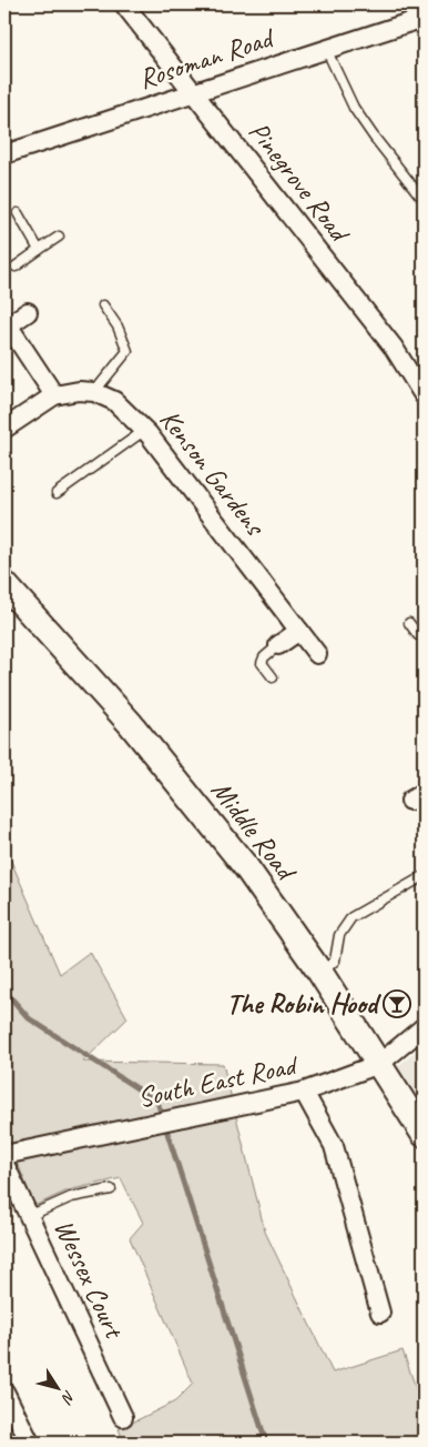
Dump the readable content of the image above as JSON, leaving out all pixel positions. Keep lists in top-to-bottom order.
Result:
{
  "streets": {
    "street": [
      "Rosoman Road",
      "Pinegrove Road",
      "Kenson Gardens",
      "Middle Road",
      "South East Road",
      "Wessex Court"
    ]
  },
  "crossings": [
    ["Rosoman Road", "Pinegrove Road"],
    ["Middle Road", "South East Road"]
  ],
  "places": {
    "bar": ["The Robin Hood"]
  },
  "north": "bottom right"
}
